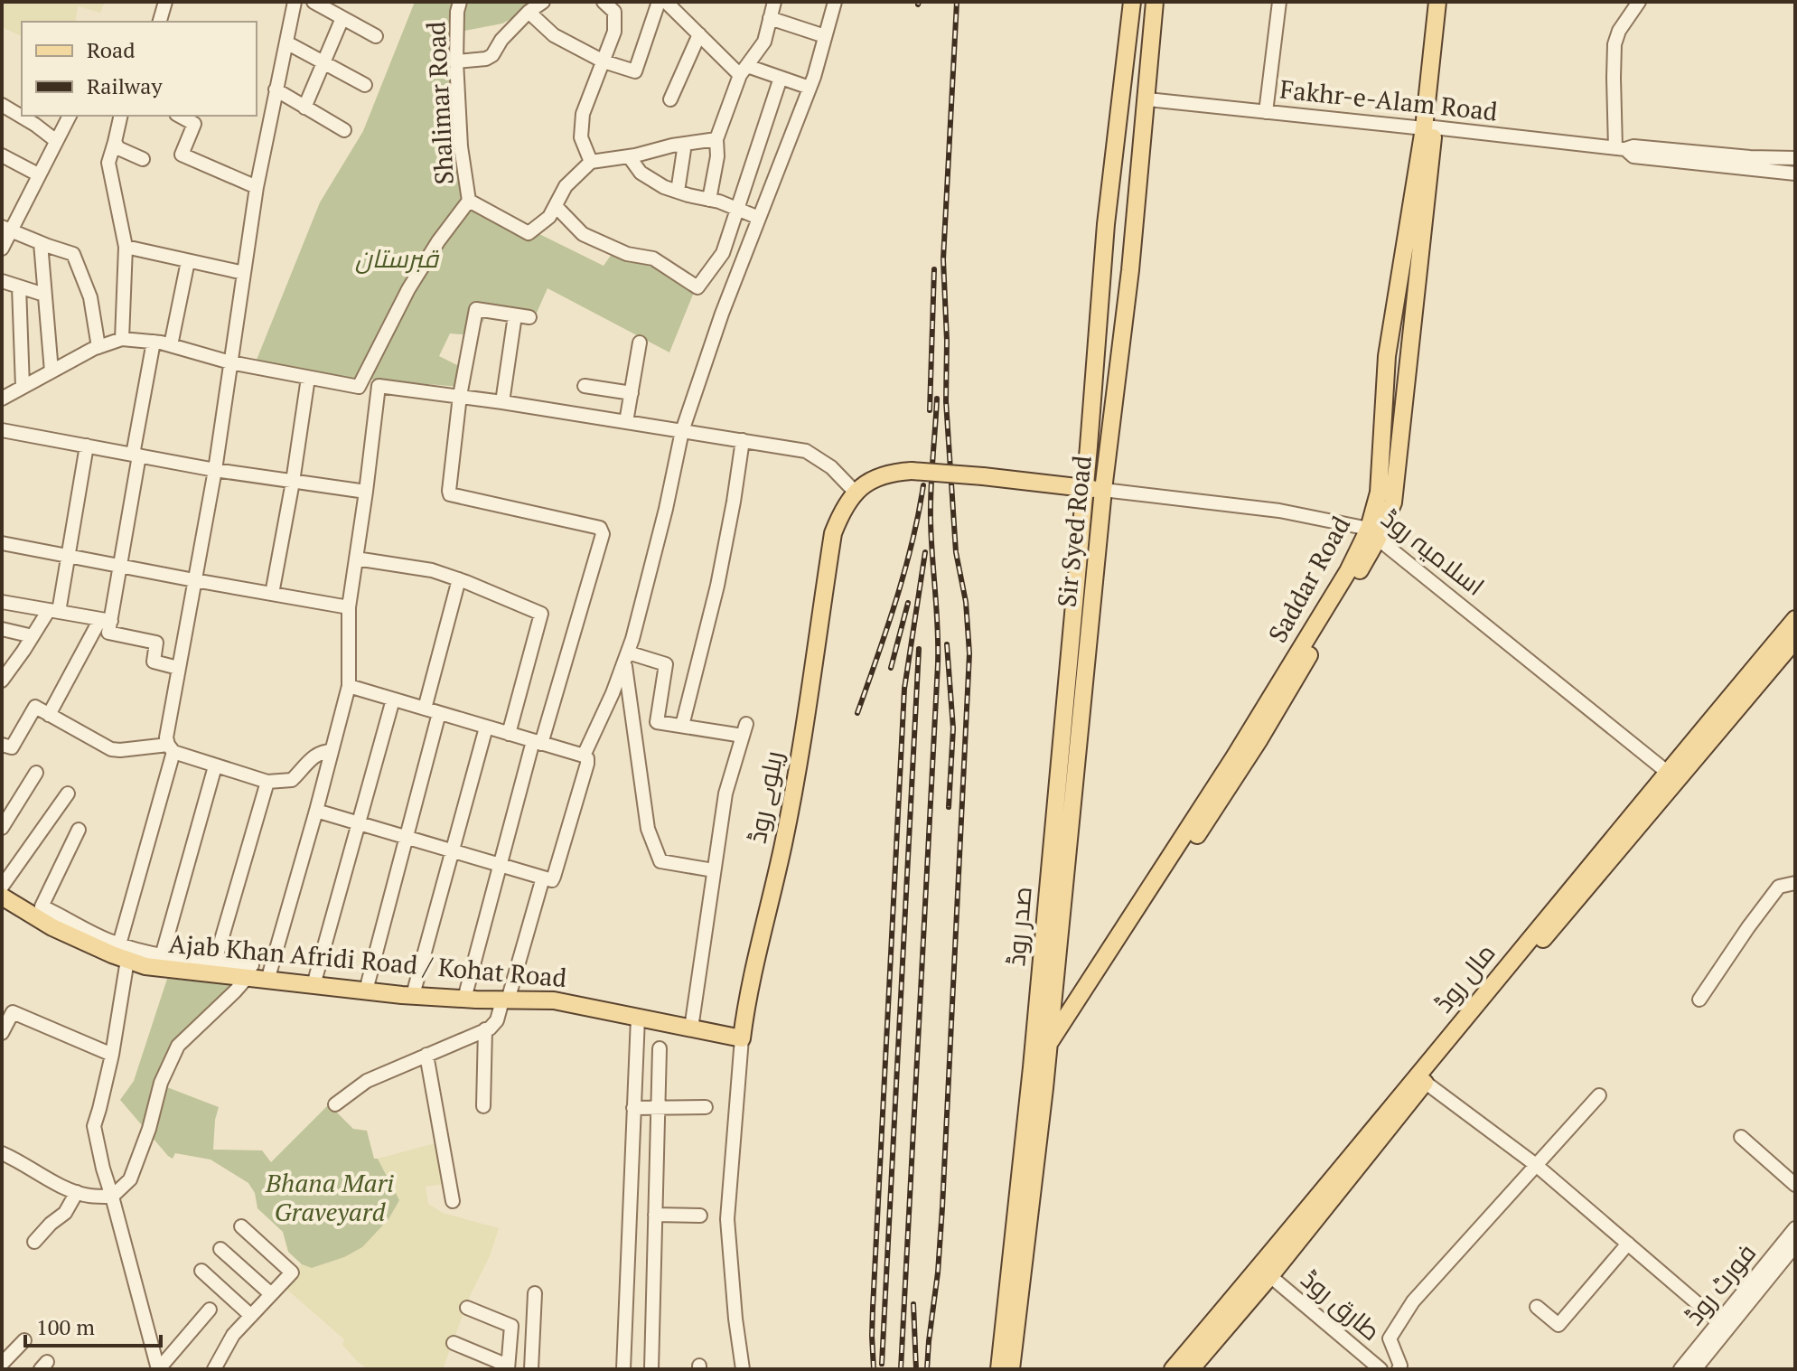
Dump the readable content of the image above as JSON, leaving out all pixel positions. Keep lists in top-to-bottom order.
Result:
{
  "streets": {
    "main road": [
      "Sir Syed Road",
      "Saddar Road",
      "ریلوے روڈ",
      "صدر روڈ",
      "Ajab Khan Afridi Road / Kohat Road",
      "مال روڈ"
    ],
    "street": [
      "Fakhr-e-Alam Road",
      "Shalimar Road",
      "اسلامیہ روڈ",
      "فورٹ روڈ",
      "طارق روڈ"
    ]
  },
  "crossings": [
    ["Fakhr-e-Alam Road", "Sir Syed Road"],
    ["Fakhr-e-Alam Road", "Saddar Road"],
    ["Sir Syed Road", "اسلامیہ روڈ"],
    ["Sir Syed Road", "Saddar Road"],
    ["Sir Syed Road", "ریلوے روڈ"],
    ["اسلامیہ روڈ", "Saddar Road"],
    ["اسلامیہ روڈ", "ریلوے روڈ"],
    ["اسلامیہ روڈ", "مال روڈ"],
    ["Saddar Road", "صدر روڈ"],
    ["ریلوے روڈ", "صدر روڈ"],
    ["ریلوے روڈ", "Ajab Khan Afridi Road / Kohat Road"],
    ["مال روڈ", "طارق روڈ"]
  ],
  "parks": ["قبرستان", "Bhana Mari Graveyard"],
  "legend": ["Road", "Railway"],
  "scale_bar": "100 m"
}
